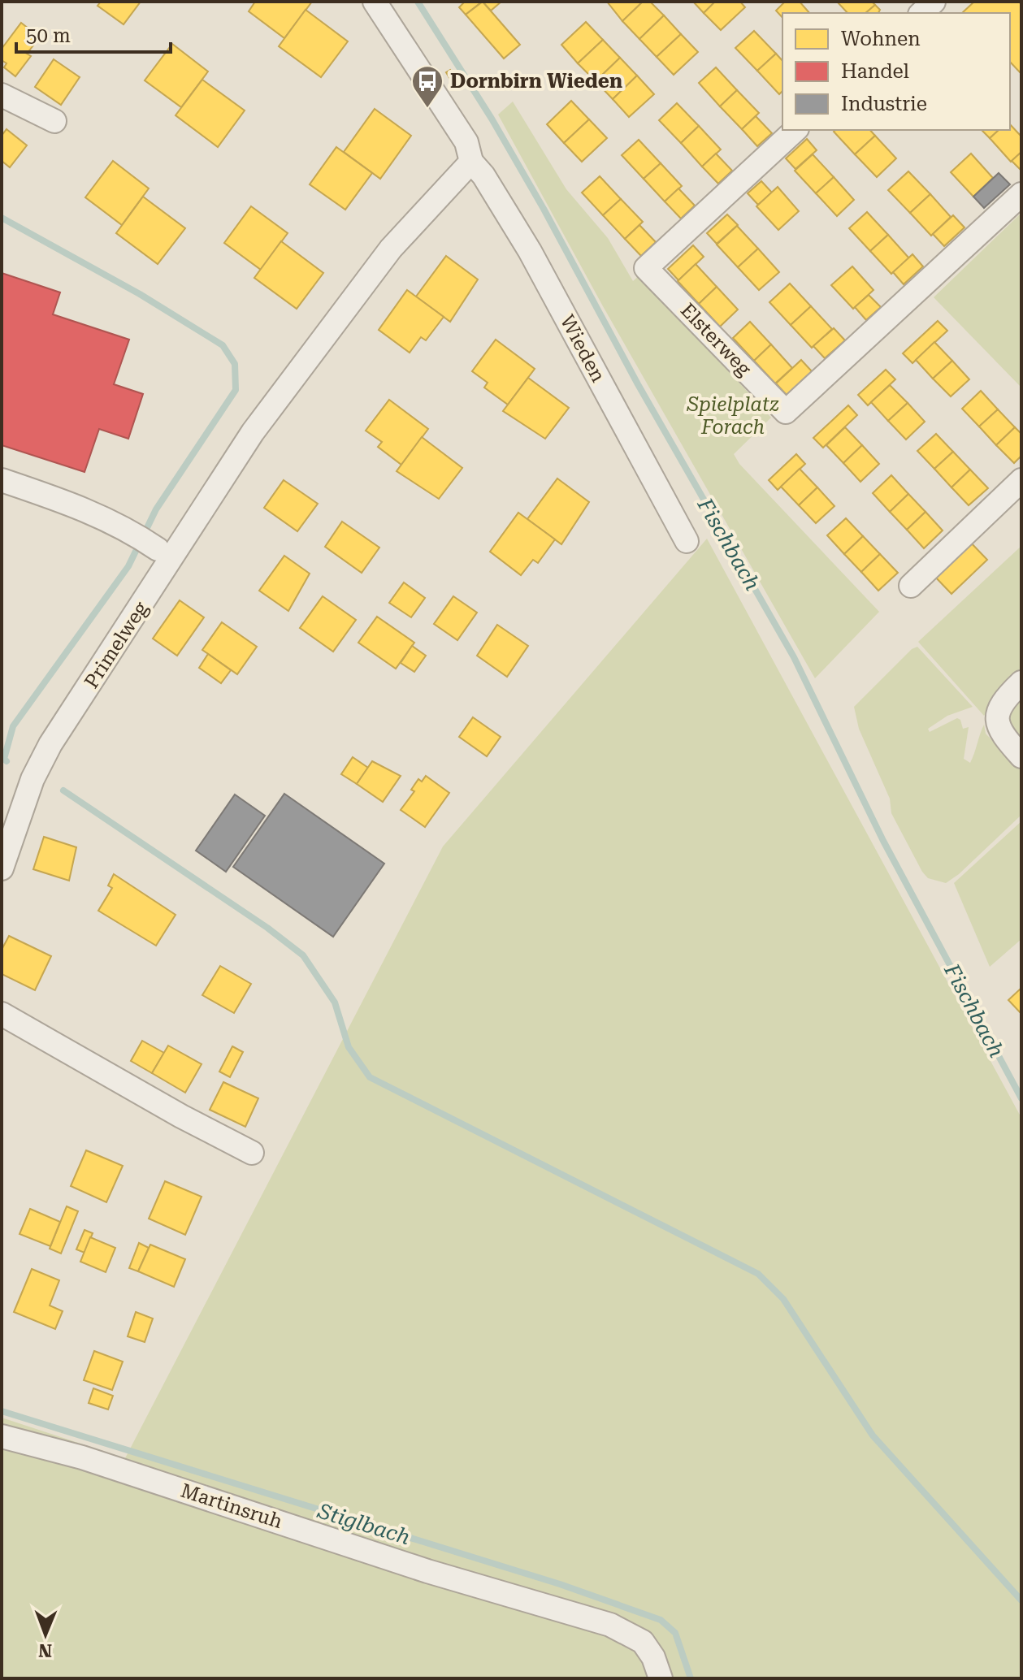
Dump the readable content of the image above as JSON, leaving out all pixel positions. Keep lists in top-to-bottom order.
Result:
{
  "streets": {
    "street": [
      "Elsterweg",
      "Wieden",
      "Primelweg",
      "Martinsruh"
    ]
  },
  "crossings": [
    ["Wieden", "Primelweg"]
  ],
  "water": ["Fischbach", "Stiglbach"],
  "parks": ["Spielplatz Forach"],
  "places": {
    "bus stop": ["Dornbirn Wieden"]
  },
  "legend": ["Wohnen", "Handel", "Industrie"],
  "scale_bar": "50 m",
  "north": "bottom"
}
